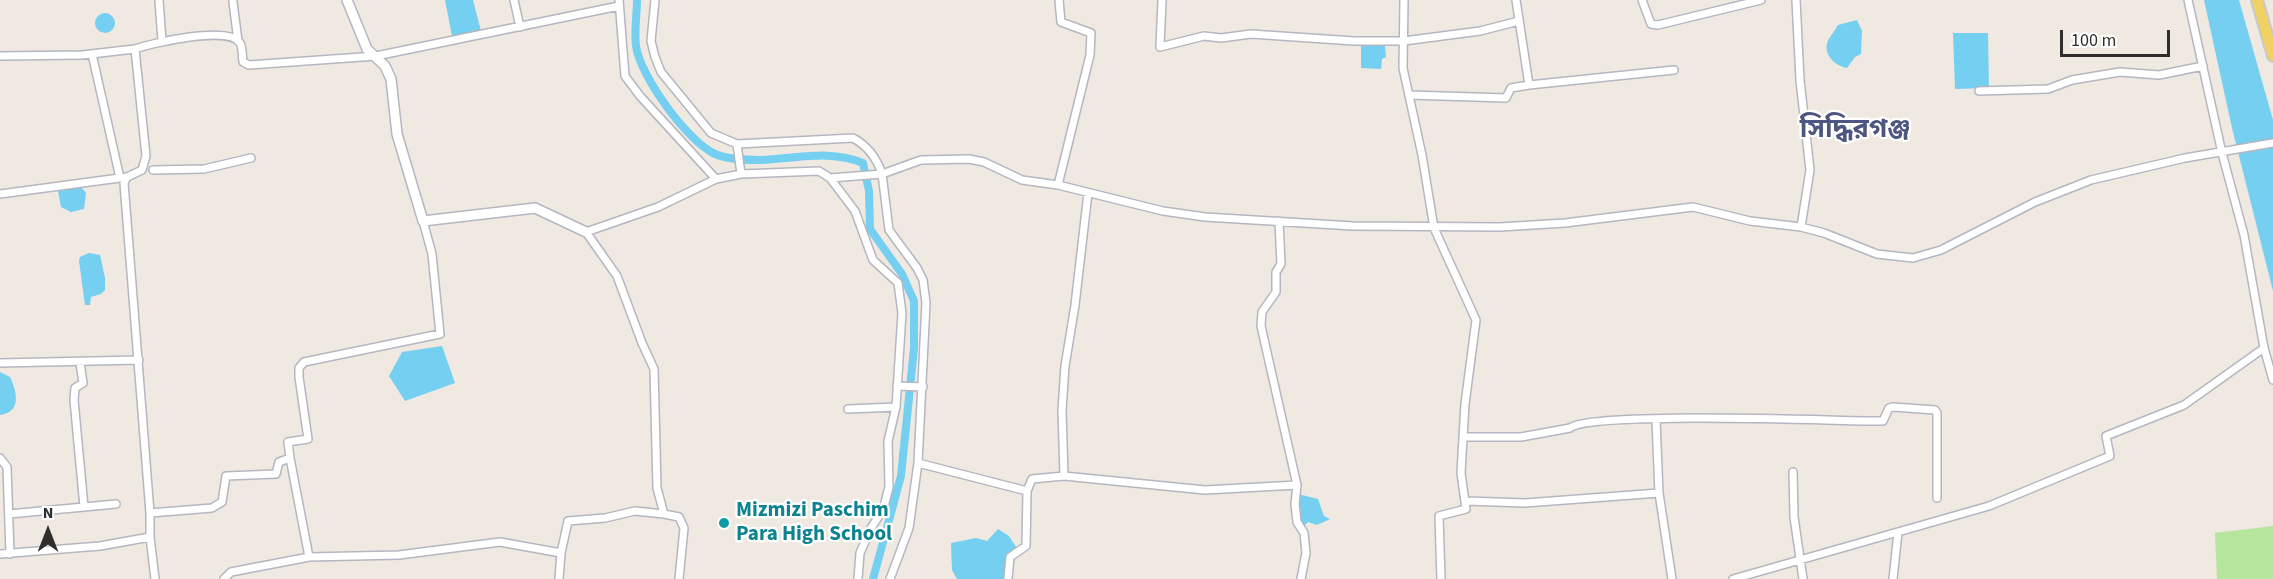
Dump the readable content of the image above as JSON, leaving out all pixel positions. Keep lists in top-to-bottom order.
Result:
{
  "districts": ["সিদ্ধিরগঞ্জ"],
  "places": ["Mizmizi Paschim Para High School"],
  "scale_bar": "100 m",
  "north": "top"
}
